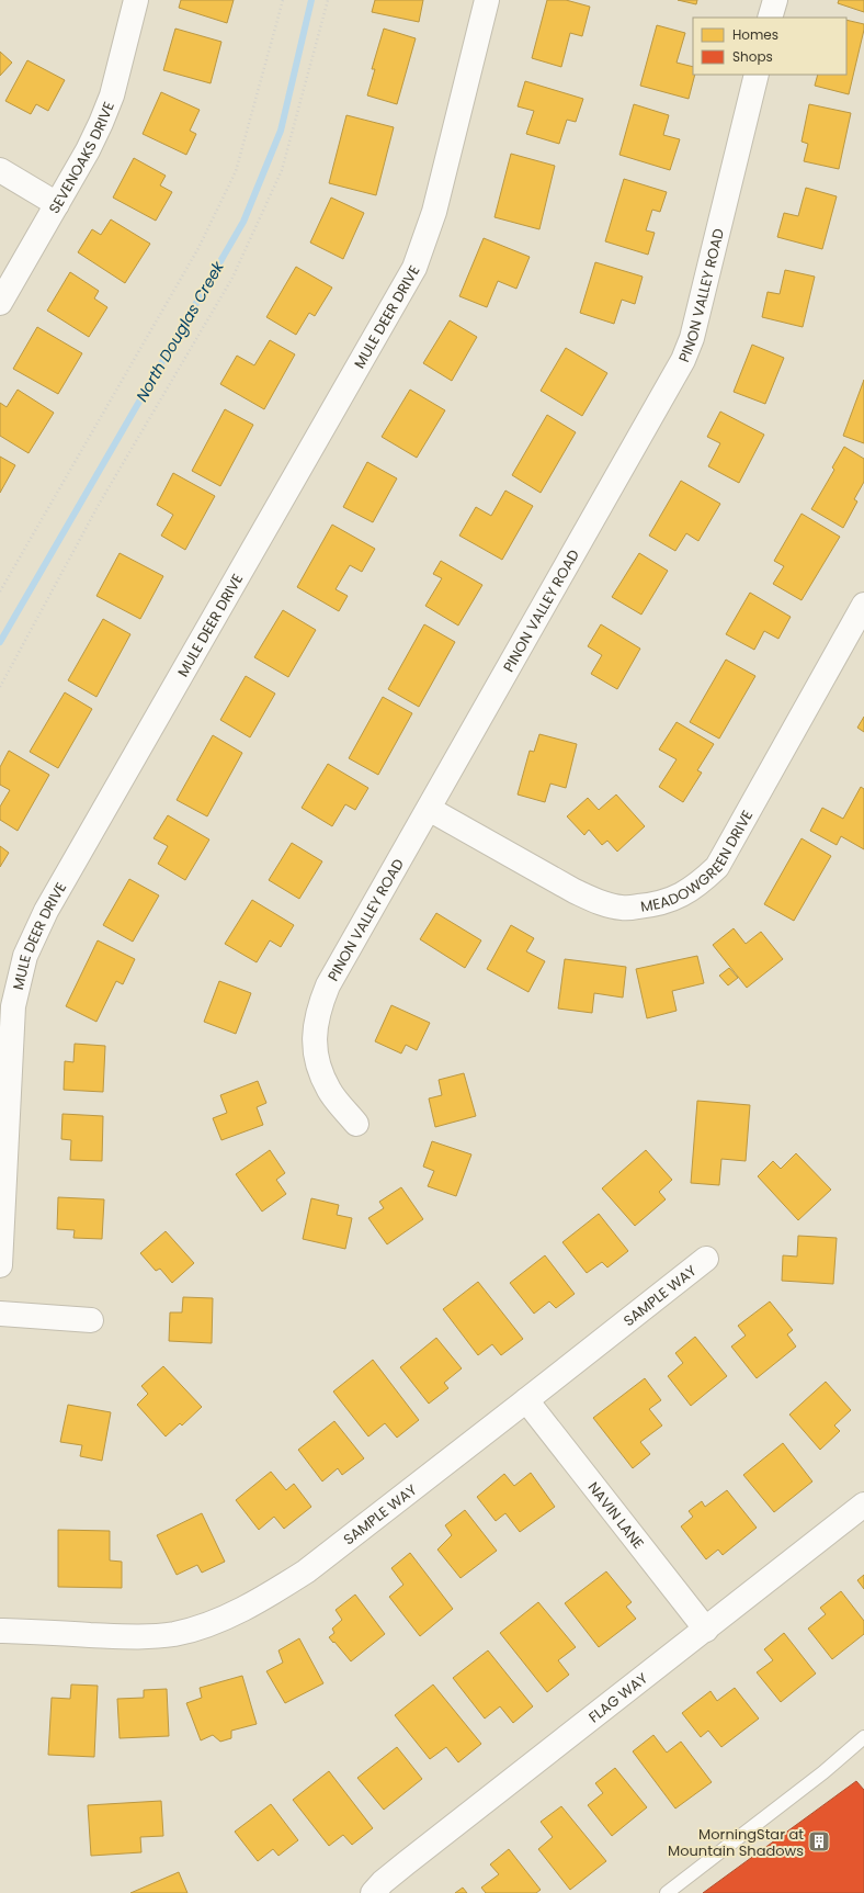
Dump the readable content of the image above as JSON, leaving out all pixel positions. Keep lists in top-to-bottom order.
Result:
{
  "streets": {
    "street": [
      "SEVENOAKS DRIVE",
      "PINON VALLEY ROAD",
      "MULE DEER DRIVE",
      "MEADOWGREEN DRIVE",
      "SAMPLE WAY",
      "NAVIN LANE",
      "FLAG WAY"
    ]
  },
  "crossings": [
    ["PINON VALLEY ROAD", "MEADOWGREEN DRIVE"],
    ["SAMPLE WAY", "NAVIN LANE"],
    ["NAVIN LANE", "FLAG WAY"]
  ],
  "water": ["North Douglas Creek"],
  "places": {
    "building": ["MorningStar at Mountain Shadows"]
  },
  "legend": ["Homes", "Shops"]
}
